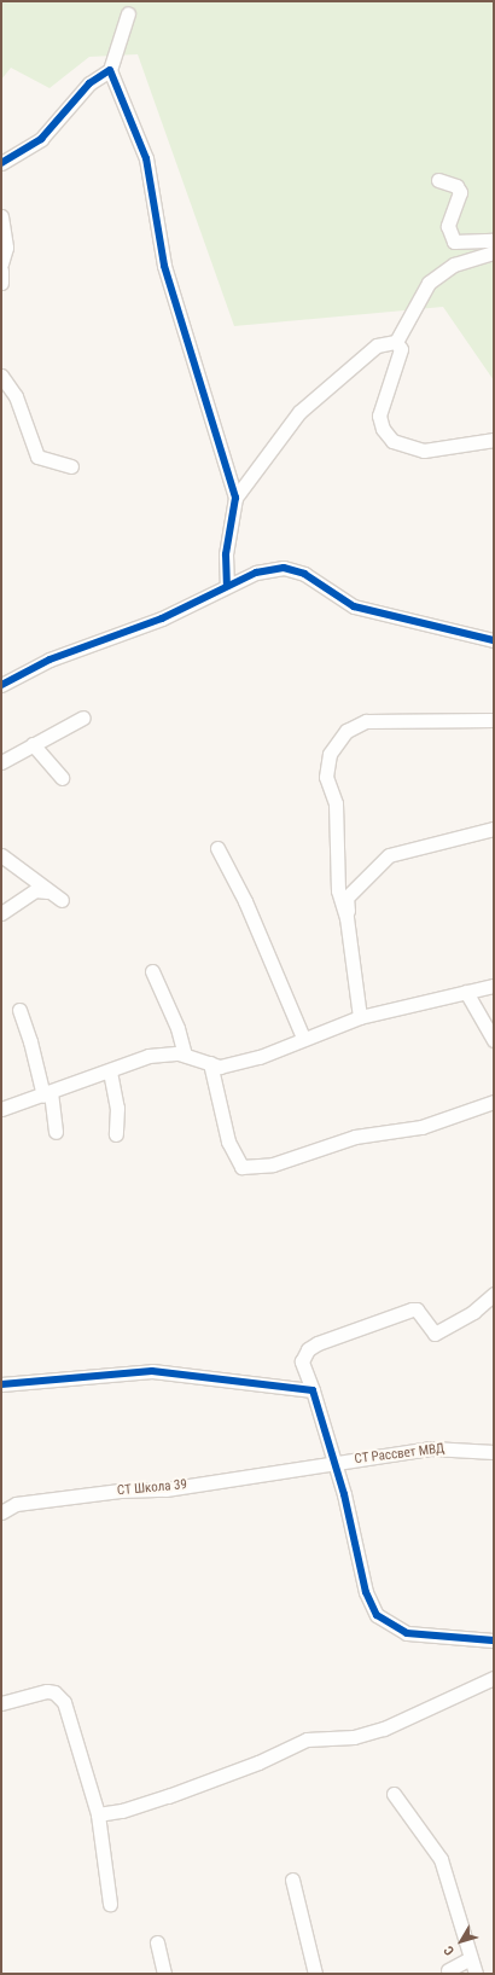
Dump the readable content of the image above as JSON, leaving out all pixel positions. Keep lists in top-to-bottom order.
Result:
{
  "streets": {
    "street": ["СТ Рассвет МВД", "СТ Школа 39"]
  },
  "crossings": [
    ["СТ Рассвет МВД", "СТ Школа 39"]
  ],
  "north": "bottom left"
}
